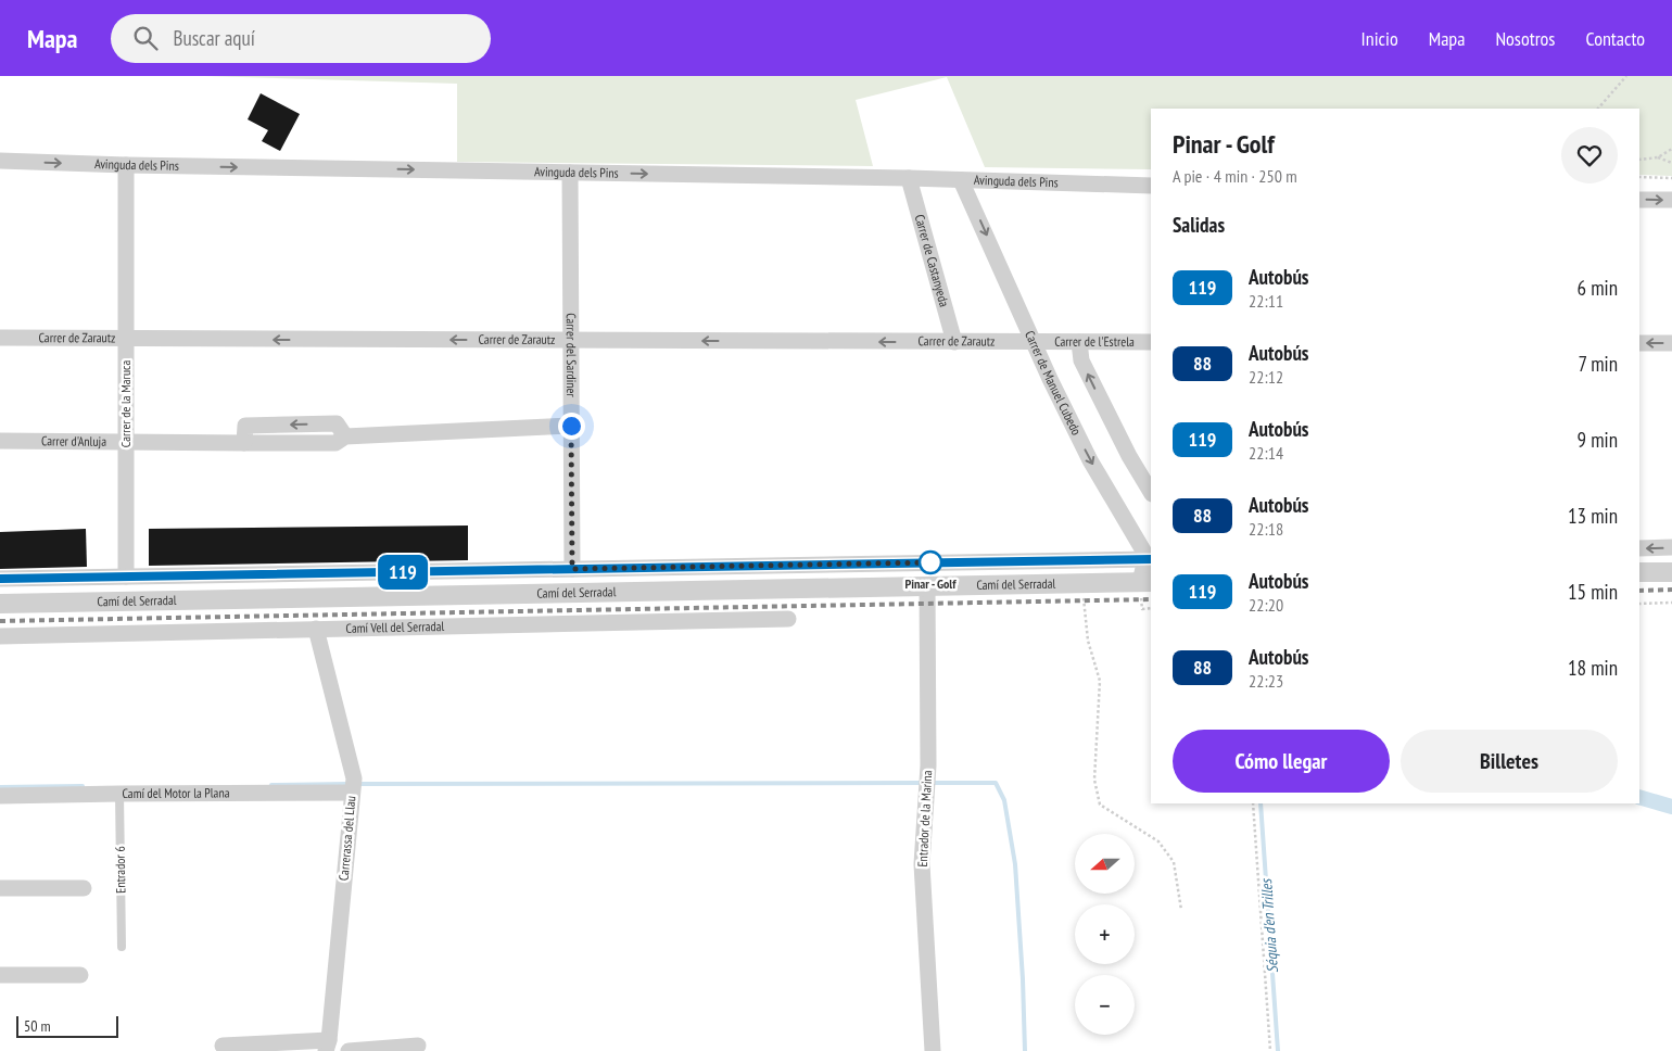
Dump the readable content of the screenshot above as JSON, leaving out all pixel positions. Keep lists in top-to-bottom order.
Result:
{
  "streets": {
    "street": [
      "Avinguda dels Pins",
      "Carrer de Castanyeda",
      "Carrer de Zarautz",
      "Carrer de l'Estrela",
      "Carrer del Sardiner",
      "Carrer de Manuel Cubedo",
      "Carrer de la Maruca",
      "Carrer d'Anluja",
      "Camí del Serradal",
      "Camí Vell del Serradal",
      "Camí del Motor la Plana",
      "Entrador de la Marina",
      "Carrerassa del Llau"
    ],
    "lane": ["Entrador 6"]
  },
  "crossings": [
    ["Avinguda dels Pins", "Carrer de Castanyeda"],
    ["Avinguda dels Pins", "Carrer del Sardiner"],
    ["Avinguda dels Pins", "Carrer de Manuel Cubedo"],
    ["Avinguda dels Pins", "Carrer de la Maruca"],
    ["Carrer de Castanyeda", "Carrer de Zarautz"],
    ["Carrer de Zarautz", "Carrer de l'Estrela"],
    ["Carrer de Zarautz", "Carrer del Sardiner"],
    ["Carrer de Zarautz", "Carrer de Manuel Cubedo"],
    ["Carrer de Zarautz", "Carrer de la Maruca"],
    ["Carrer de l'Estrela", "Carrer de Manuel Cubedo"],
    ["Carrer del Sardiner", "Carrer d'Anluja"],
    ["Carrer del Sardiner", "Camí del Serradal"],
    ["Carrer de Manuel Cubedo", "Camí del Serradal"],
    ["Carrer de la Maruca", "Carrer d'Anluja"],
    ["Carrer de la Maruca", "Camí del Serradal"],
    ["Camí del Serradal", "Entrador de la Marina"],
    ["Camí Vell del Serradal", "Carrerassa del Llau"],
    ["Camí del Motor la Plana", "Carrerassa del Llau"],
    ["Camí del Motor la Plana", "Entrador 6"]
  ],
  "one_way": ["Avinguda dels Pins", "Carrer de Zarautz"],
  "water": ["Séquia d'en Trilles"],
  "places": ["Pinar - Golf"],
  "lines": ["bus line 119"],
  "scale_bar": "50 m",
  "north": "left",
  "page": {
    "header": "Mapa",
    "search": "Buscar aquí",
    "nav": [
      "Inicio",
      "Mapa",
      "Nosotros",
      "Contacto"
    ],
    "on_map": "119",
    "heading": [
      ["Pinar - Golf", "A pie · 4 min · 250 m"],
      "Salidas"
    ],
    "list": [
      {
        "mark": "119",
        "name": "Autobús",
        "note": "22:11",
        "value": "6 min"
      },
      {
        "mark": "88",
        "name": "Autobús",
        "note": "22:12",
        "value": "7 min"
      },
      {
        "mark": "119",
        "name": "Autobús",
        "note": "22:14",
        "value": "9 min"
      },
      {
        "mark": "88",
        "name": "Autobús",
        "note": "22:18",
        "value": "13 min"
      },
      {
        "mark": "119",
        "name": "Autobús",
        "note": "22:20",
        "value": "15 min"
      },
      {
        "mark": "88",
        "name": "Autobús",
        "note": "22:23",
        "value": "18 min"
      }
    ],
    "buttons": ["Cómo llegar", "Billetes"],
    "map_buttons": ["+", "−"],
    "scale": "50 m"
  }
}
